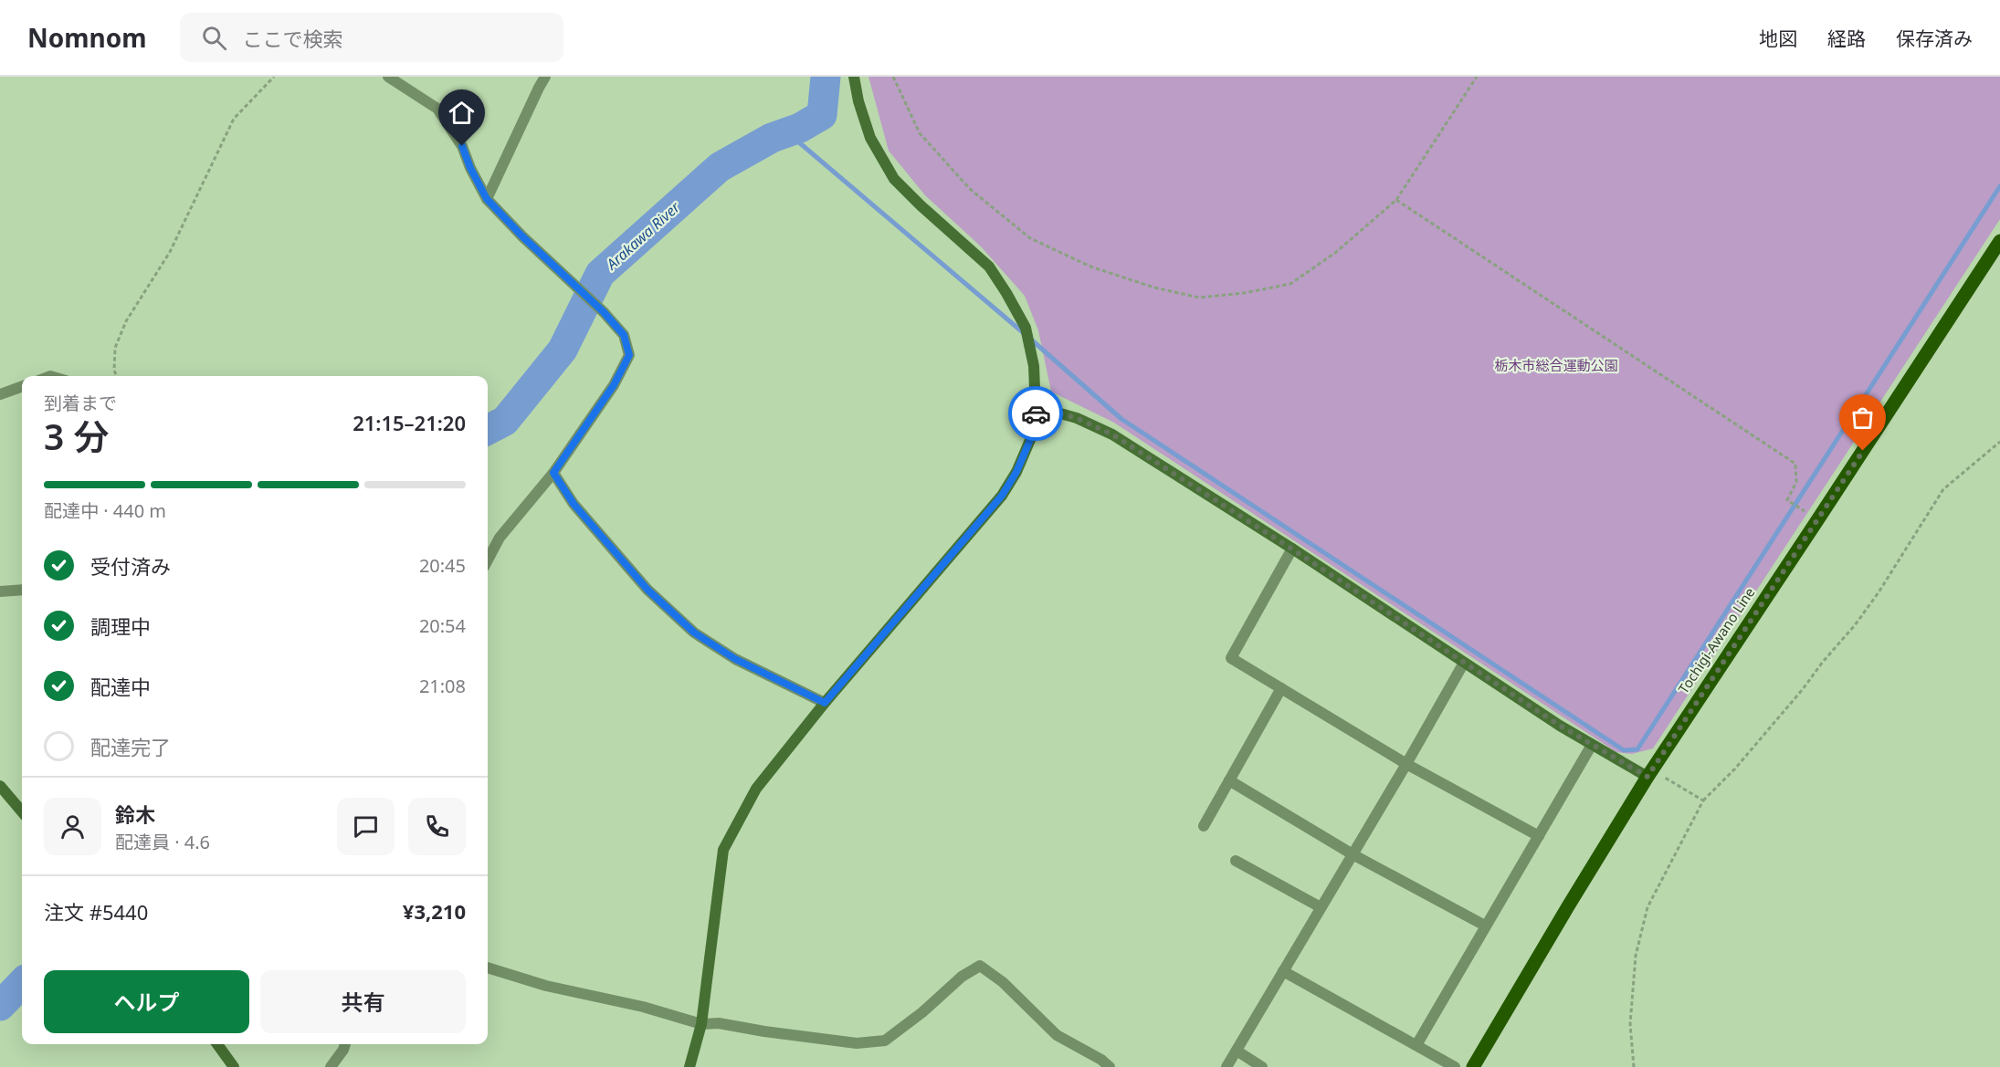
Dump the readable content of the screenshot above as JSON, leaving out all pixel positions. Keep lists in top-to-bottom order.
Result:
{
  "streets": {
    "main road": ["Tochigi-Awano Line"]
  },
  "water": ["Arakawa River"],
  "parks": ["栃木市総合運動公園"],
  "page": {
    "header": "Nomnom",
    "search": "ここで検索",
    "nav": ["地図", "経路", "保存済み"],
    "heading": ["3 分", "到着まで", "21:15–21:20"],
    "panel": [
      "鈴木",
      "配達員 · 4.6",
      "注文 #5440",
      "¥3,210"
    ],
    "bar": "配達中 · 440 m",
    "list": [
      ["受付済み", "20:45"],
      ["調理中", "20:54"],
      ["配達中", "21:08"],
      "配達完了"
    ],
    "buttons": ["ヘルプ", "共有"]
  }
}
